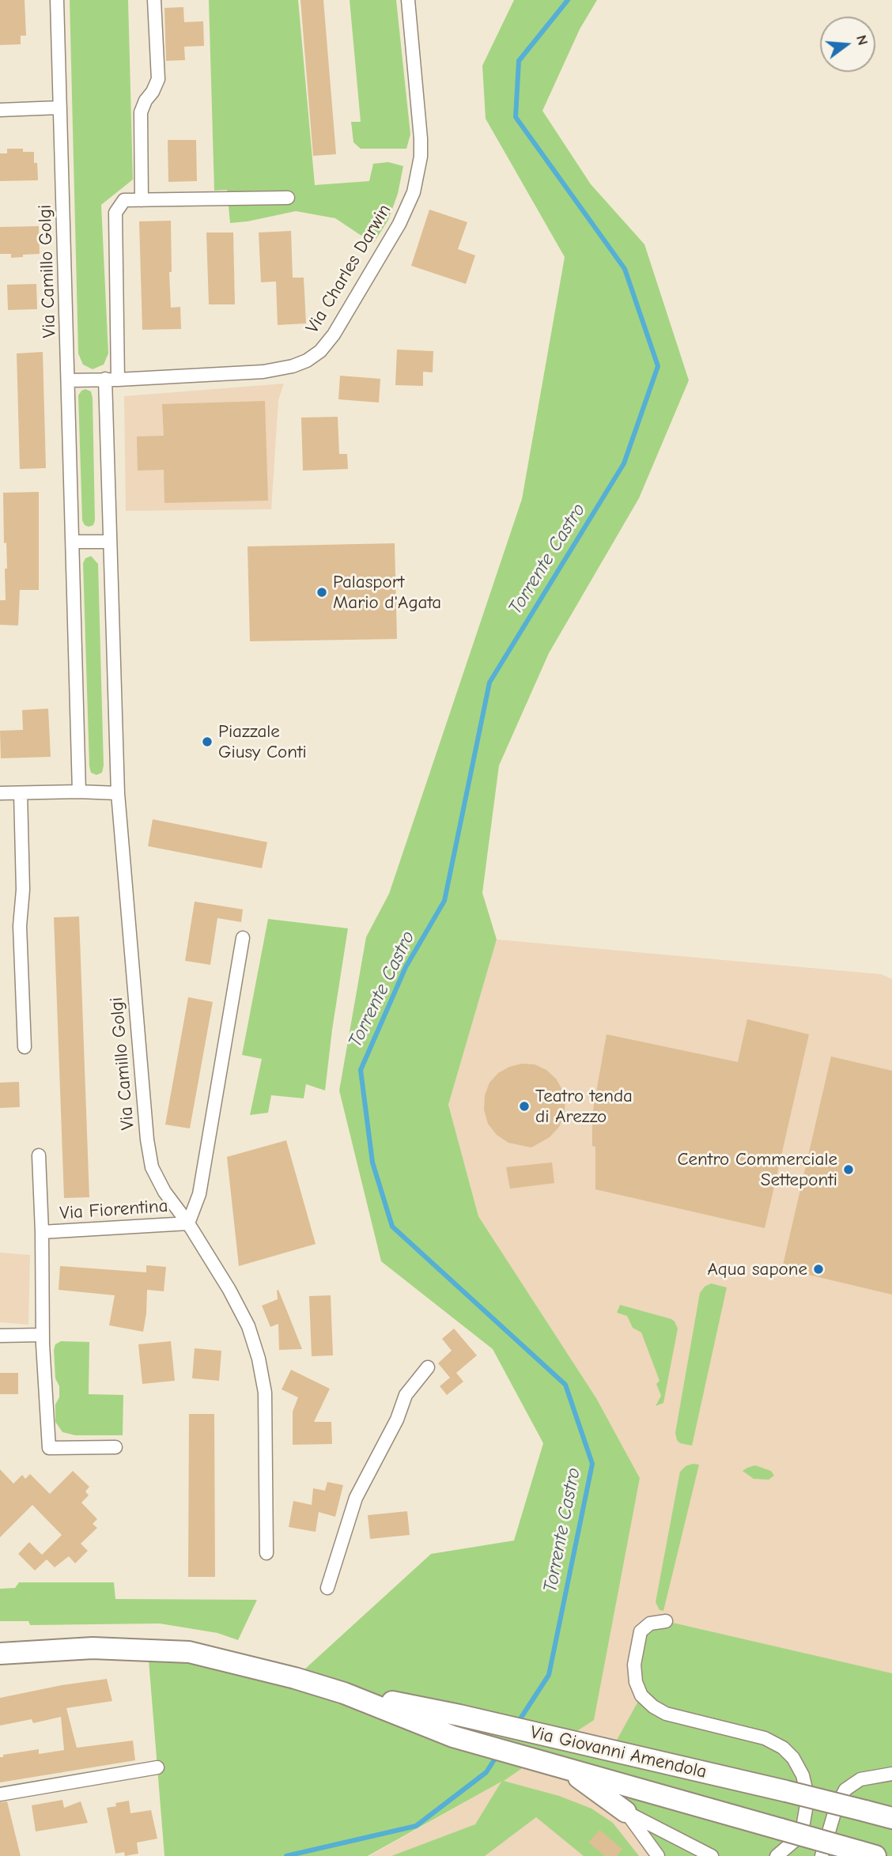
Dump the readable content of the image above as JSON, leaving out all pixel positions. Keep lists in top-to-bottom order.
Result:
{
  "streets": {
    "main road": ["Via Giovanni Amendola"],
    "street": ["Via Charles Darwin", "Via Camillo Golgi", "Via Fiorentina"]
  },
  "crossings": [
    ["Via Charles Darwin", "Via Camillo Golgi"],
    ["Via Camillo Golgi", "Via Fiorentina"]
  ],
  "water": ["Torrente Castro"],
  "places": [
    "Palasport Mario d'Agata",
    "Piazzale Giusy Conti",
    "Teatro tenda di Arezzo",
    "Centro Commerciale Setteponti",
    "Aqua sapone"
  ],
  "north": "right"
}
